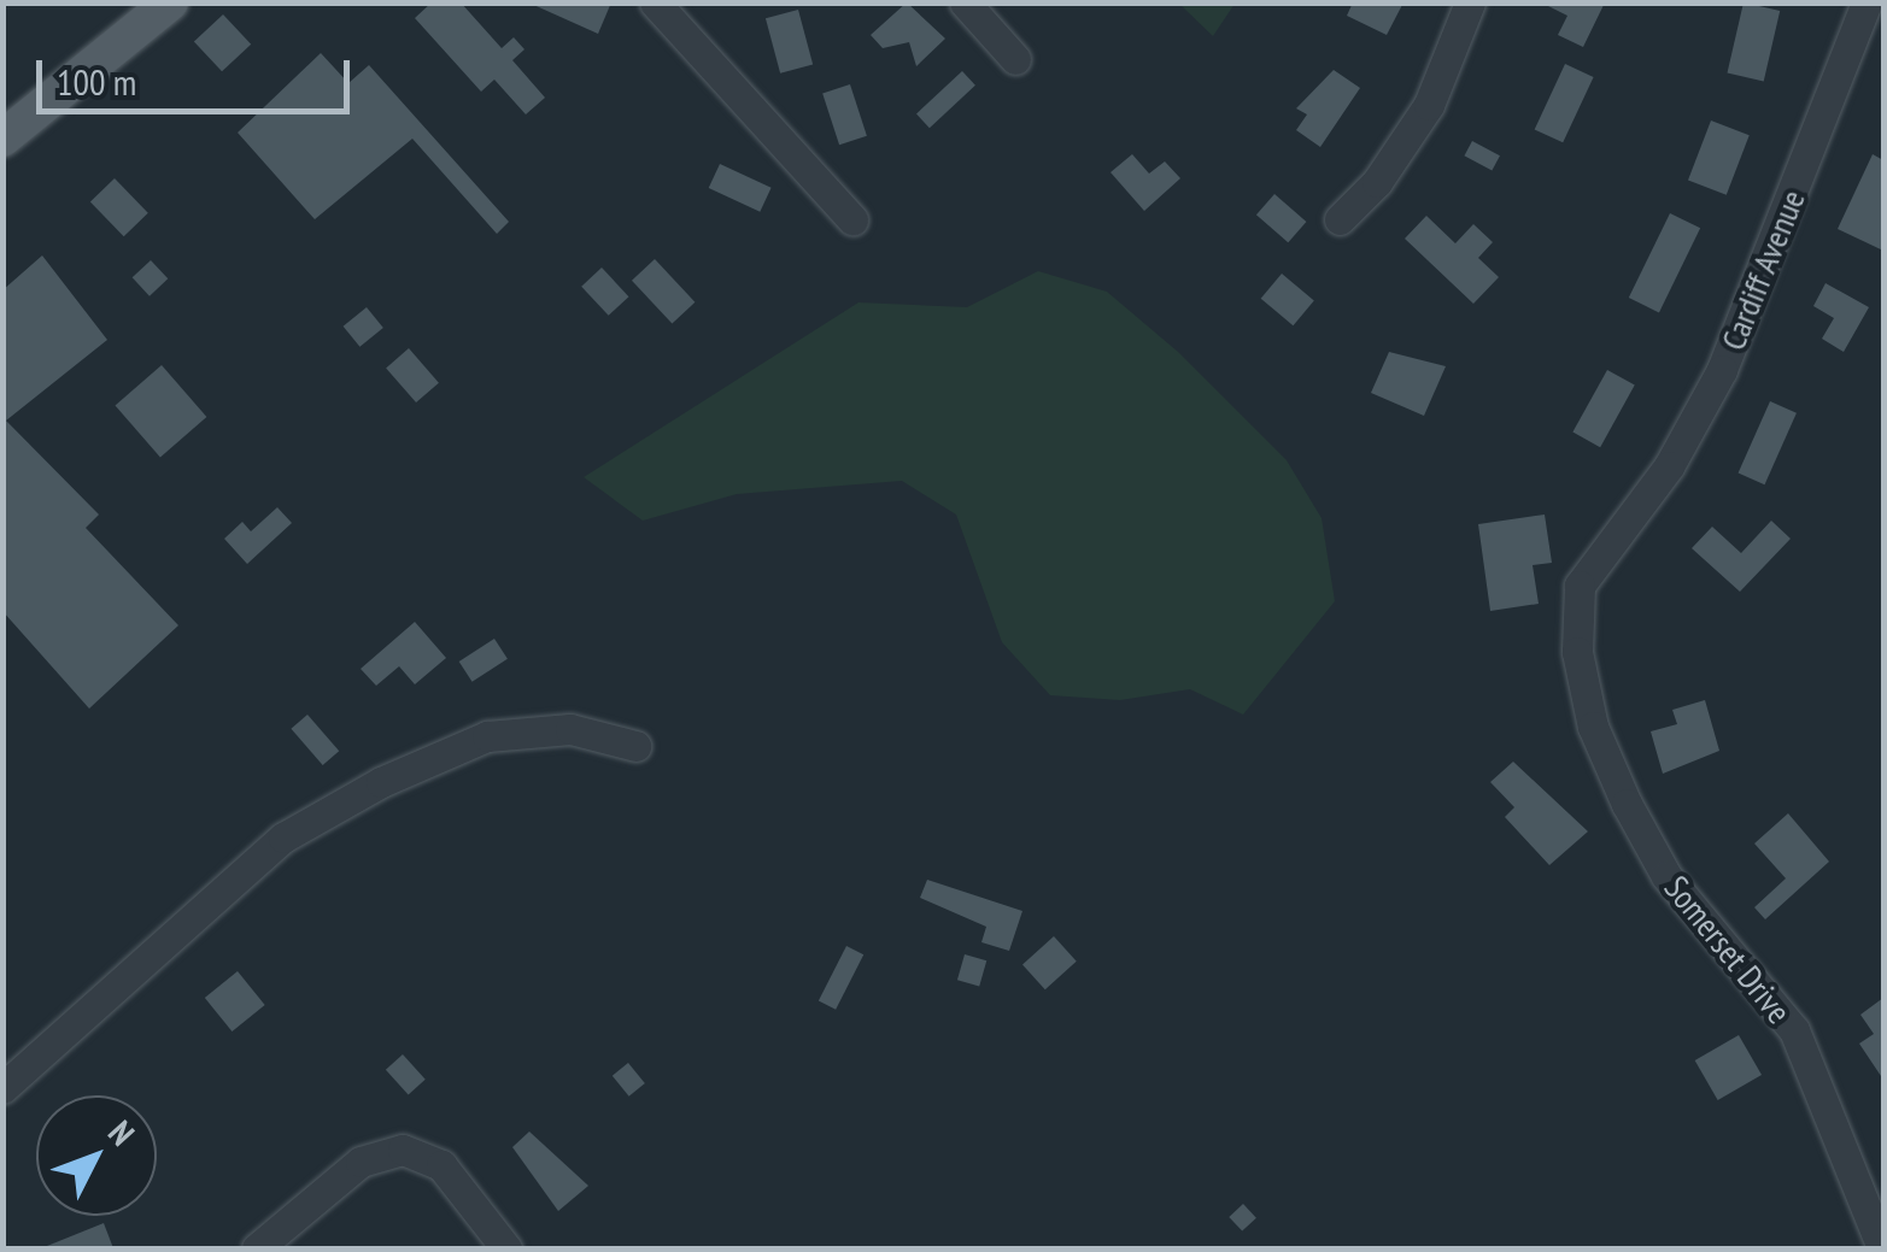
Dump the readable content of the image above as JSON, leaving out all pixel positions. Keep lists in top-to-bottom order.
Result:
{
  "streets": {
    "street": ["Cardiff Avenue", "Somerset Drive"]
  },
  "crossings": [
    ["Cardiff Avenue", "Somerset Drive"]
  ],
  "scale_bar": "100 m",
  "north": "top right"
}
